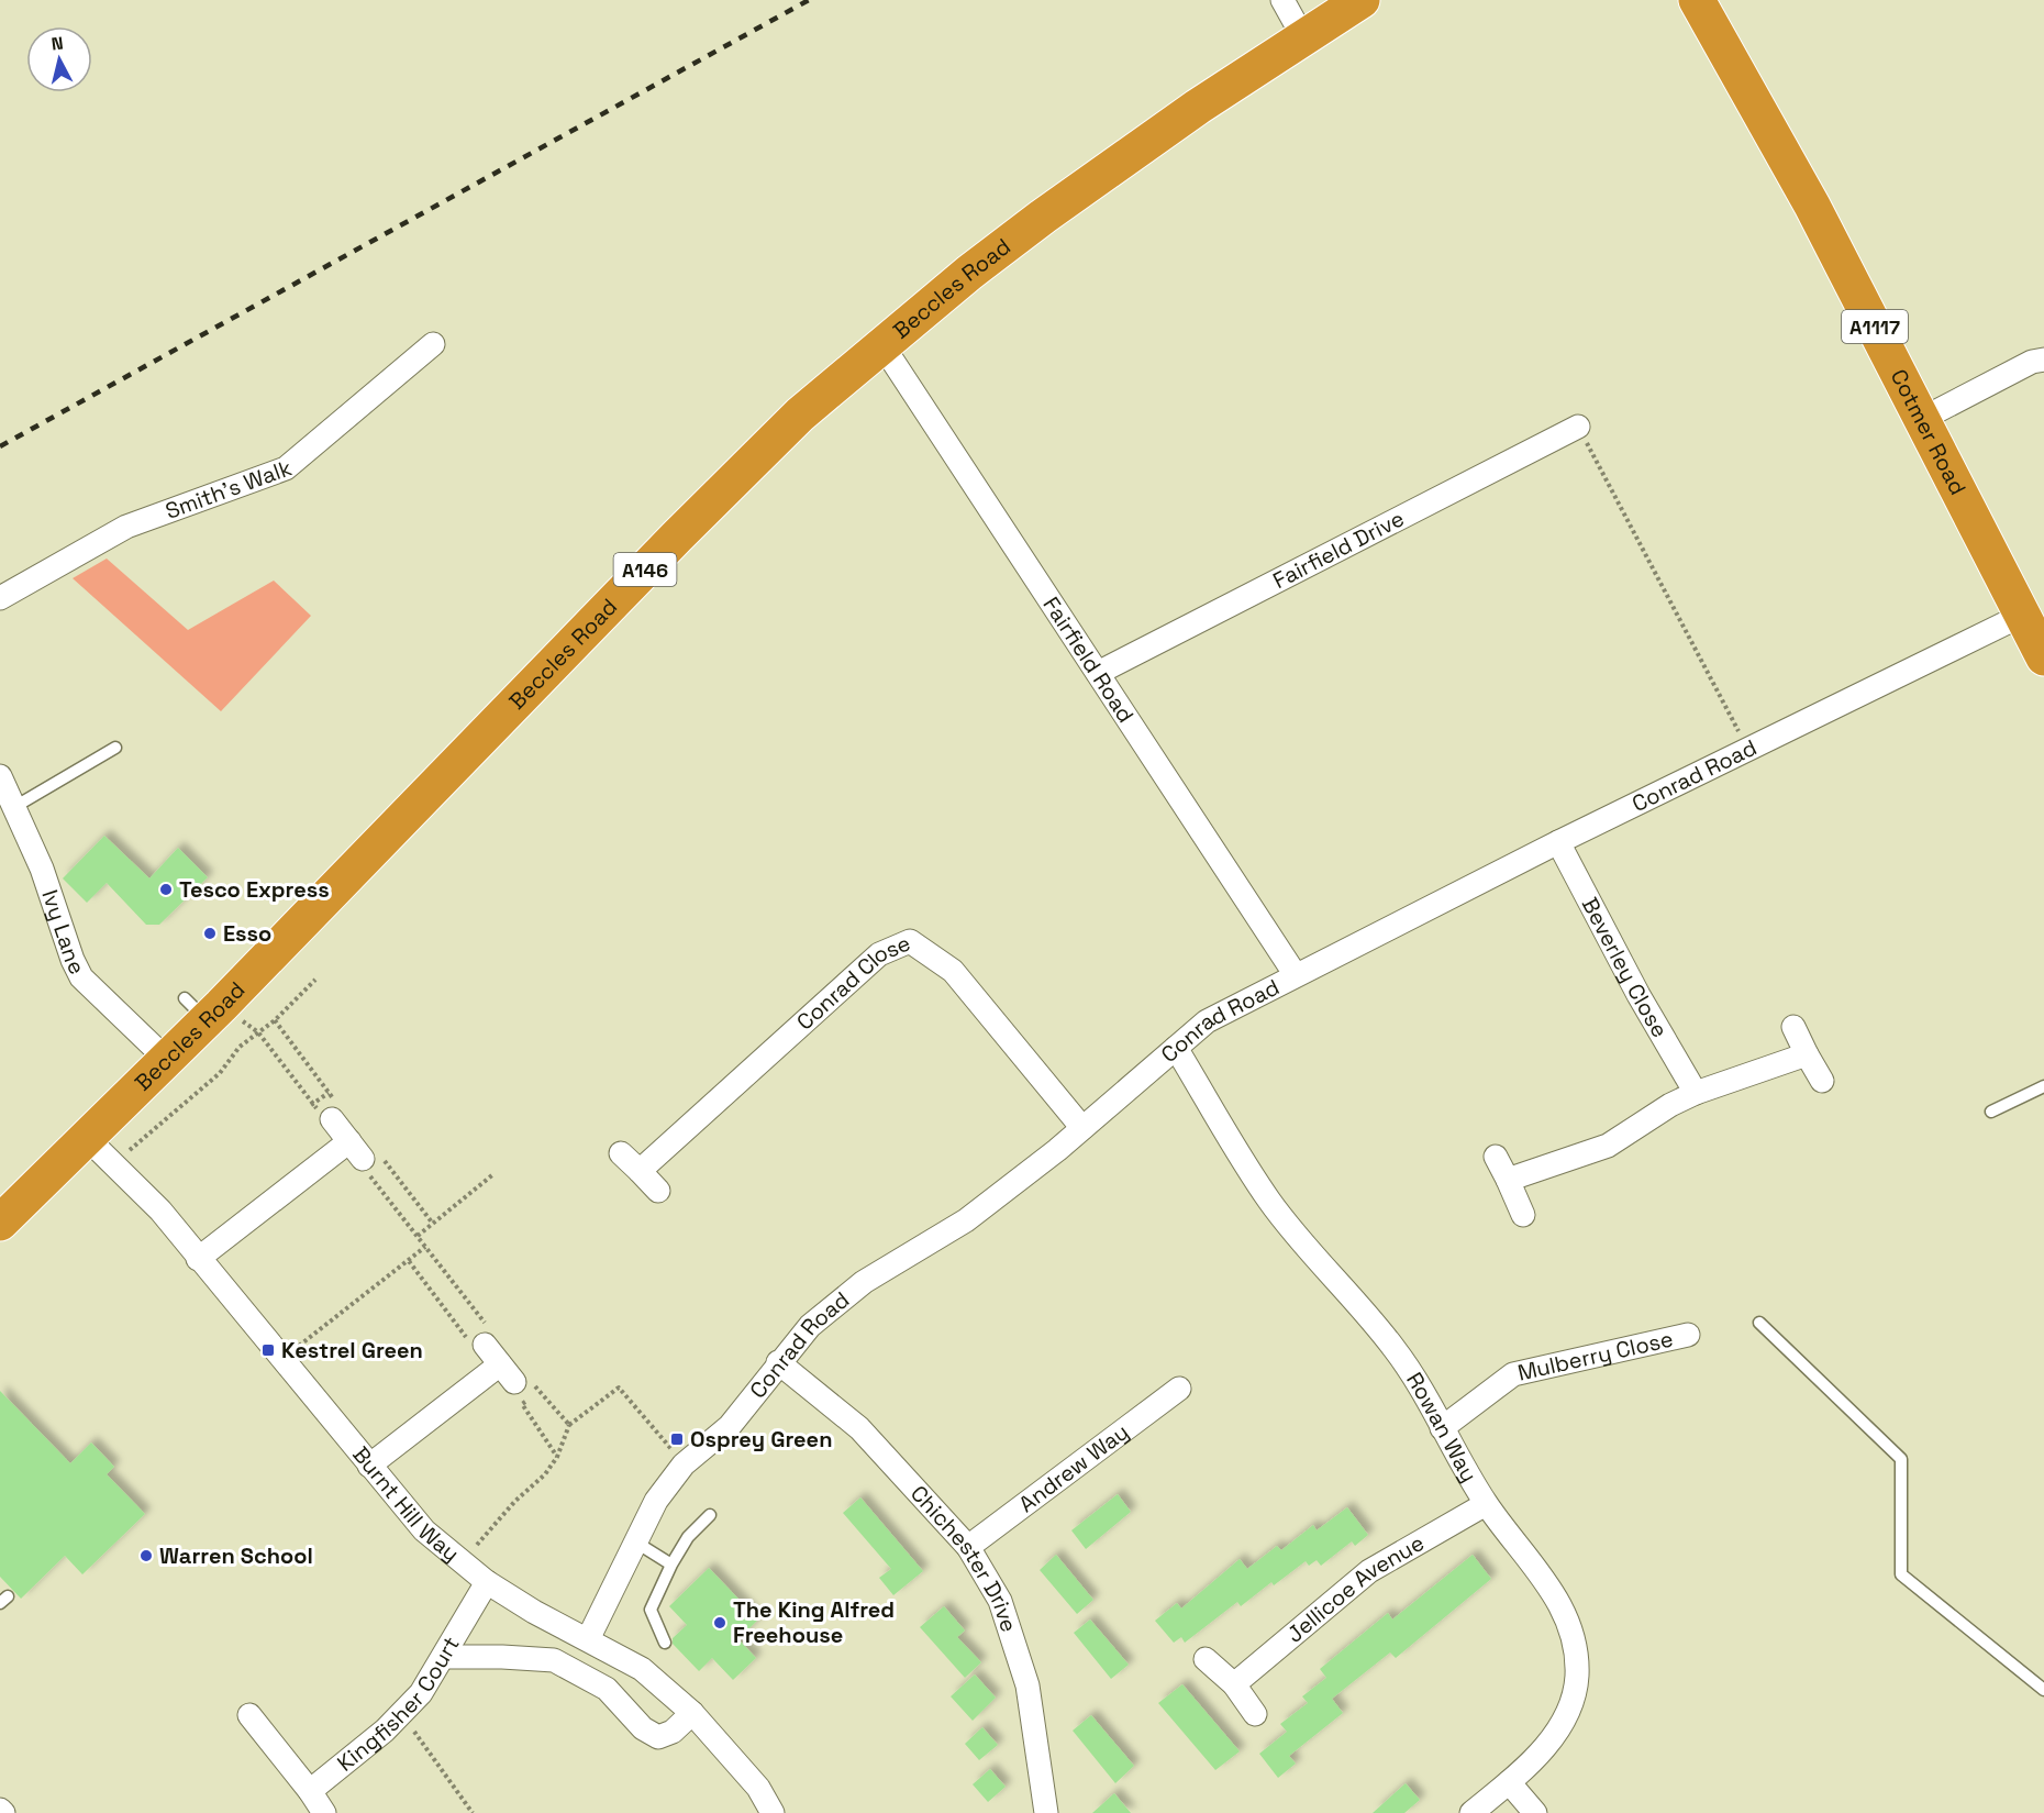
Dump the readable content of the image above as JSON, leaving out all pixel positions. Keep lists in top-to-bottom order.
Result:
{
  "streets": {
    "highway": [
      "Beccles Road",
      "A1117",
      "Cotmer Road",
      "A146"
    ],
    "street": [
      "Smith's Walk",
      "Fairfield Drive",
      "Fairfield Road",
      "Conrad Road",
      "Ivy Lane",
      "Beverley Close",
      "Conrad Close",
      "Mulberry Close",
      "Rowan Way",
      "Andrew Way",
      "Burnt Hill Way",
      "Chichester Drive",
      "Jellicoe Avenue",
      "Kingfisher Court"
    ]
  },
  "crossings": [
    ["Beccles Road", "Fairfield Road"],
    ["Beccles Road", "Ivy Lane"],
    ["Beccles Road", "Burnt Hill Way"],
    ["Cotmer Road", "Conrad Road"],
    ["Fairfield Drive", "Fairfield Road"],
    ["Fairfield Road", "Conrad Road"],
    ["Conrad Road", "Beverley Close"],
    ["Conrad Road", "Conrad Close"],
    ["Conrad Road", "Rowan Way"],
    ["Conrad Road", "Burnt Hill Way"],
    ["Conrad Road", "Chichester Drive"],
    ["Mulberry Close", "Rowan Way"],
    ["Rowan Way", "Jellicoe Avenue"],
    ["Andrew Way", "Chichester Drive"],
    ["Burnt Hill Way", "Kingfisher Court"]
  ],
  "places": {
    "other": [
      "Tesco Express",
      "Esso",
      "Warren School",
      "The King Alfred Freehouse"
    ],
    "transit": ["Kestrel Green", "Osprey Green"]
  },
  "north": "top"
}
